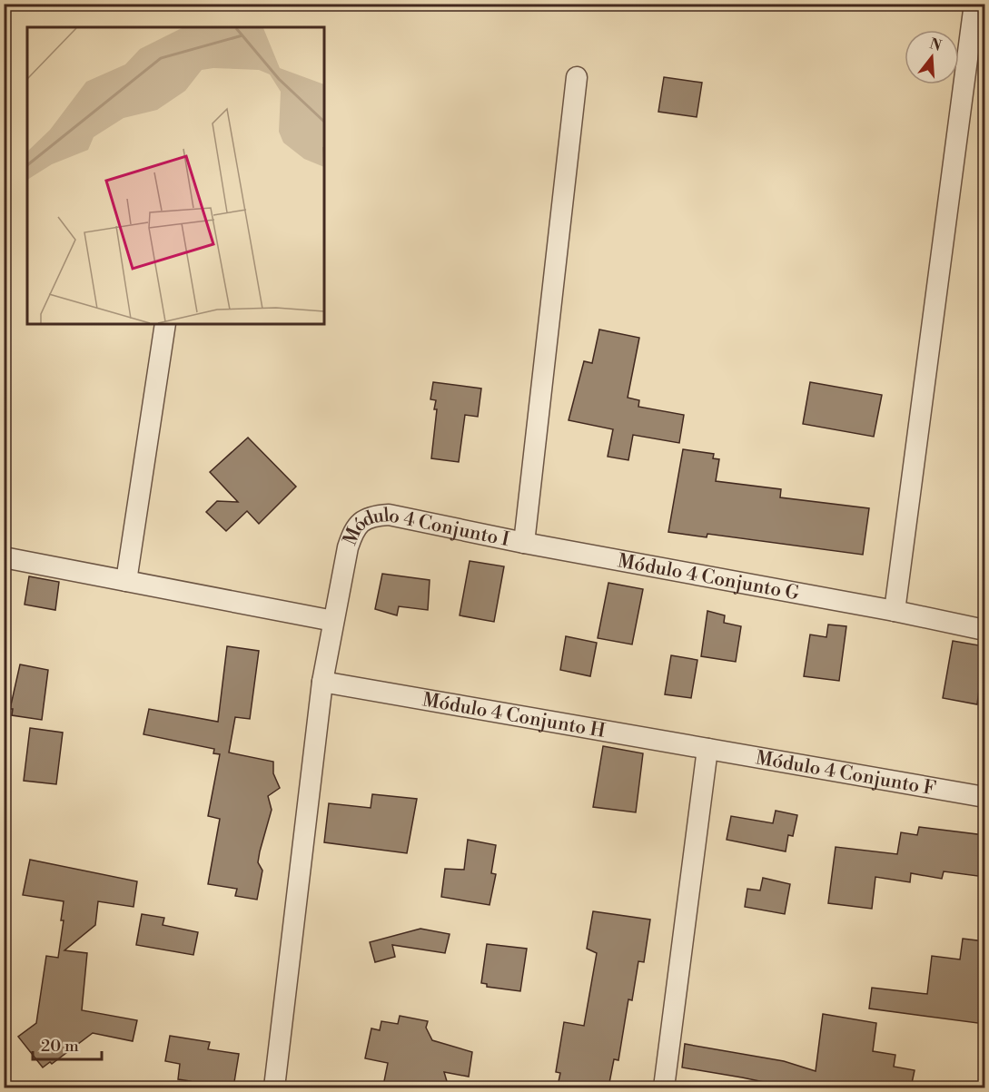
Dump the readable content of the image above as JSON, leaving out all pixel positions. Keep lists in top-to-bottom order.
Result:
{
  "streets": {
    "street": [
      "Módulo 4 Conjunto I",
      "Módulo 4 Conjunto G",
      "Módulo 4 Conjunto H",
      "Módulo 4 Conjunto F"
    ]
  },
  "crossings": [
    ["Módulo 4 Conjunto I", "Módulo 4 Conjunto G"],
    ["Módulo 4 Conjunto I", "Módulo 4 Conjunto H"],
    ["Módulo 4 Conjunto H", "Módulo 4 Conjunto F"]
  ],
  "scale_bar": "20 m",
  "north": "top"
}
